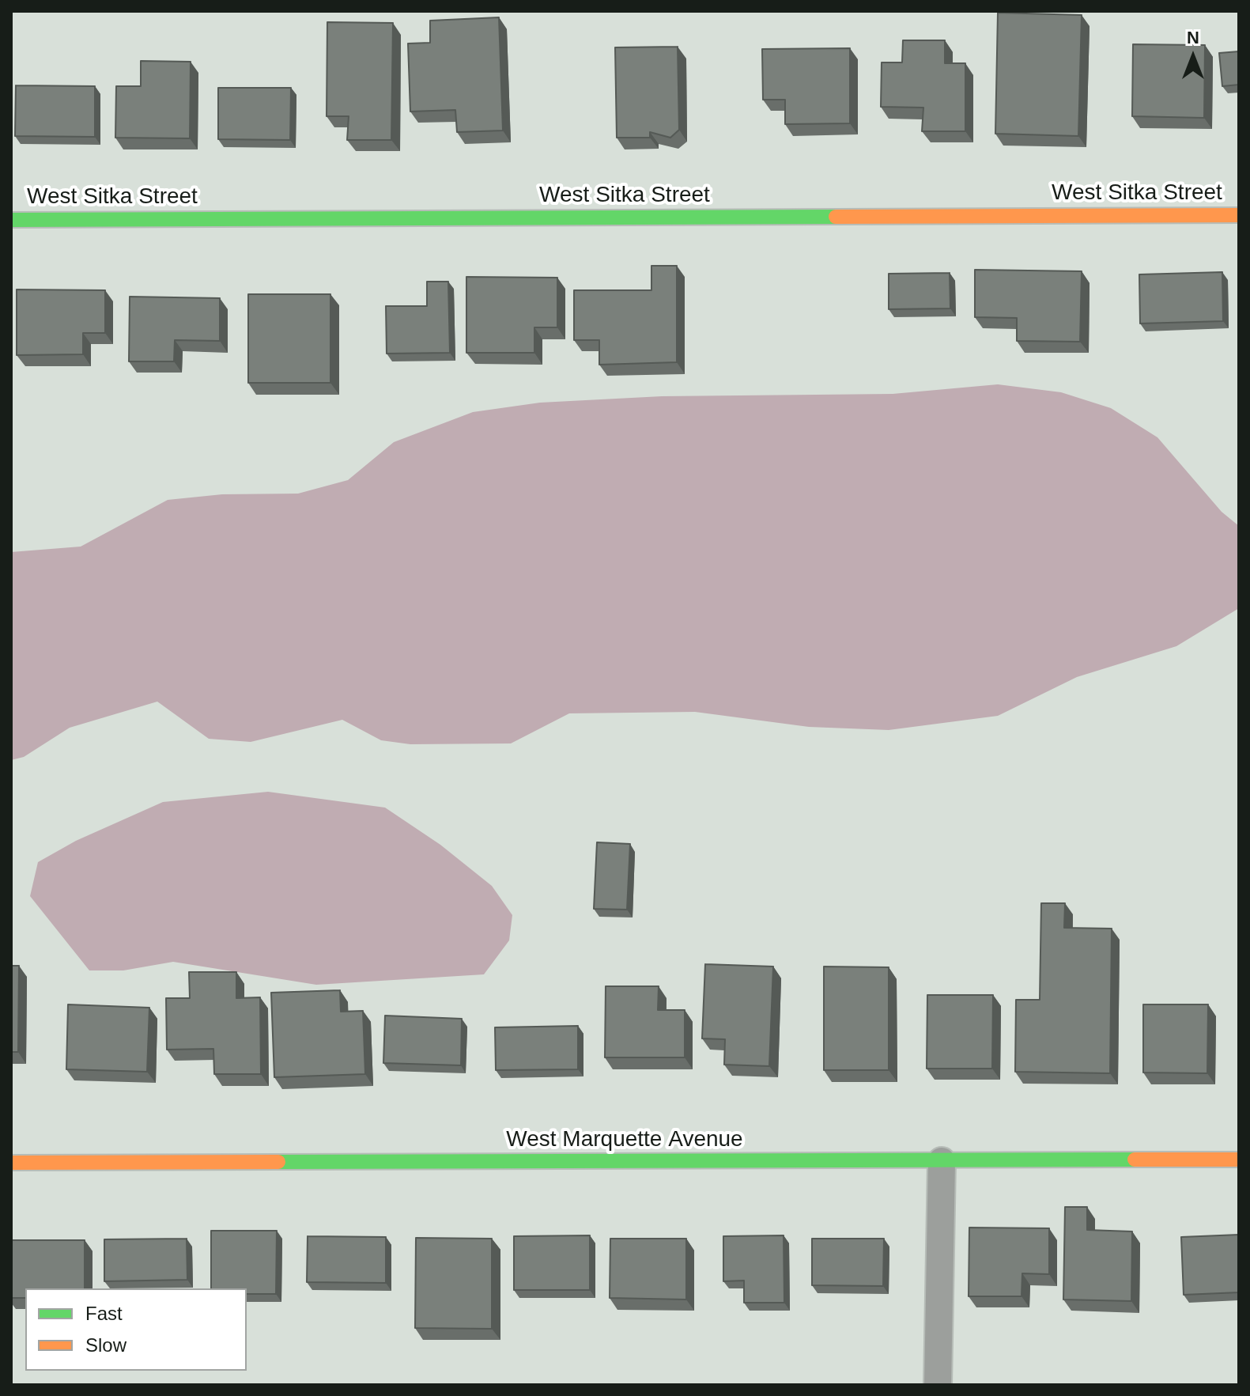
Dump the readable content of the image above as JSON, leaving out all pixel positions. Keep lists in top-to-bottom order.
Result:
{
  "streets": {
    "street": ["West Sitka Street", "West Marquette Avenue"]
  },
  "legend": ["Fast", "Slow"],
  "north": "top"
}
